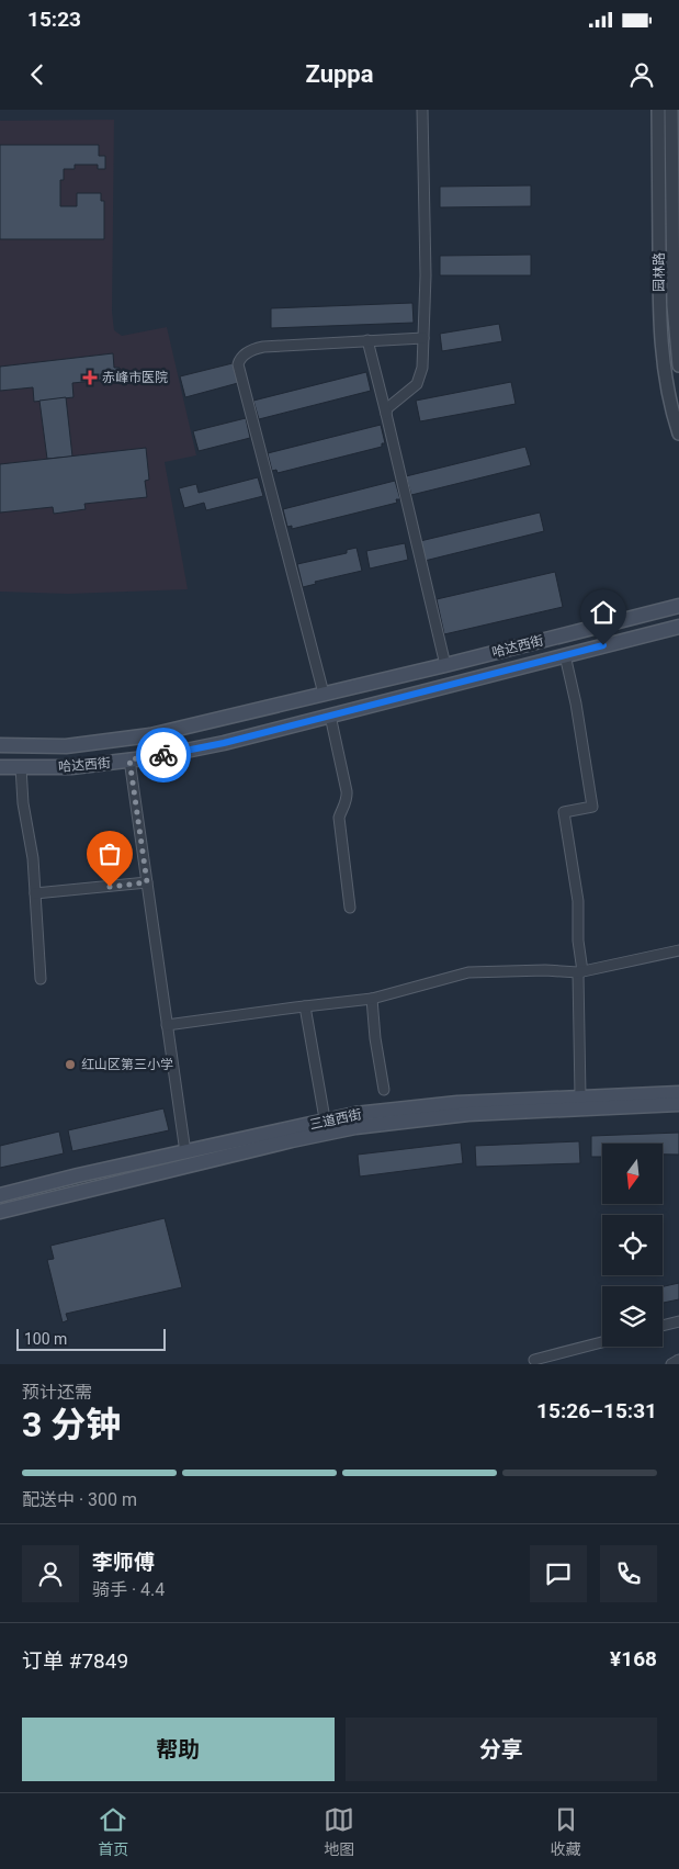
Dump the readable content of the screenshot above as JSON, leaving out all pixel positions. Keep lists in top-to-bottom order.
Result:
{
  "streets": {
    "main road": ["哈达西街", "三道西街"],
    "street": ["园林路"]
  },
  "places": {
    "health": ["赤峰市医院"],
    "other": ["红山区第三小学"]
  },
  "scale_bar": "100 m",
  "north": "bottom",
  "page": {
    "status": "15:23",
    "header": "Zuppa",
    "scale": "100 m",
    "heading": ["3 分钟", "预计还需", "15:26–15:31"],
    "panel": [
      "李师傅",
      "骑手 · 4.4",
      "订单 #7849",
      "¥168"
    ],
    "bar": "配送中 · 300 m",
    "buttons": ["帮助", "分享"],
    "tabs": ["首页", "地图", "收藏"]
  }
}
